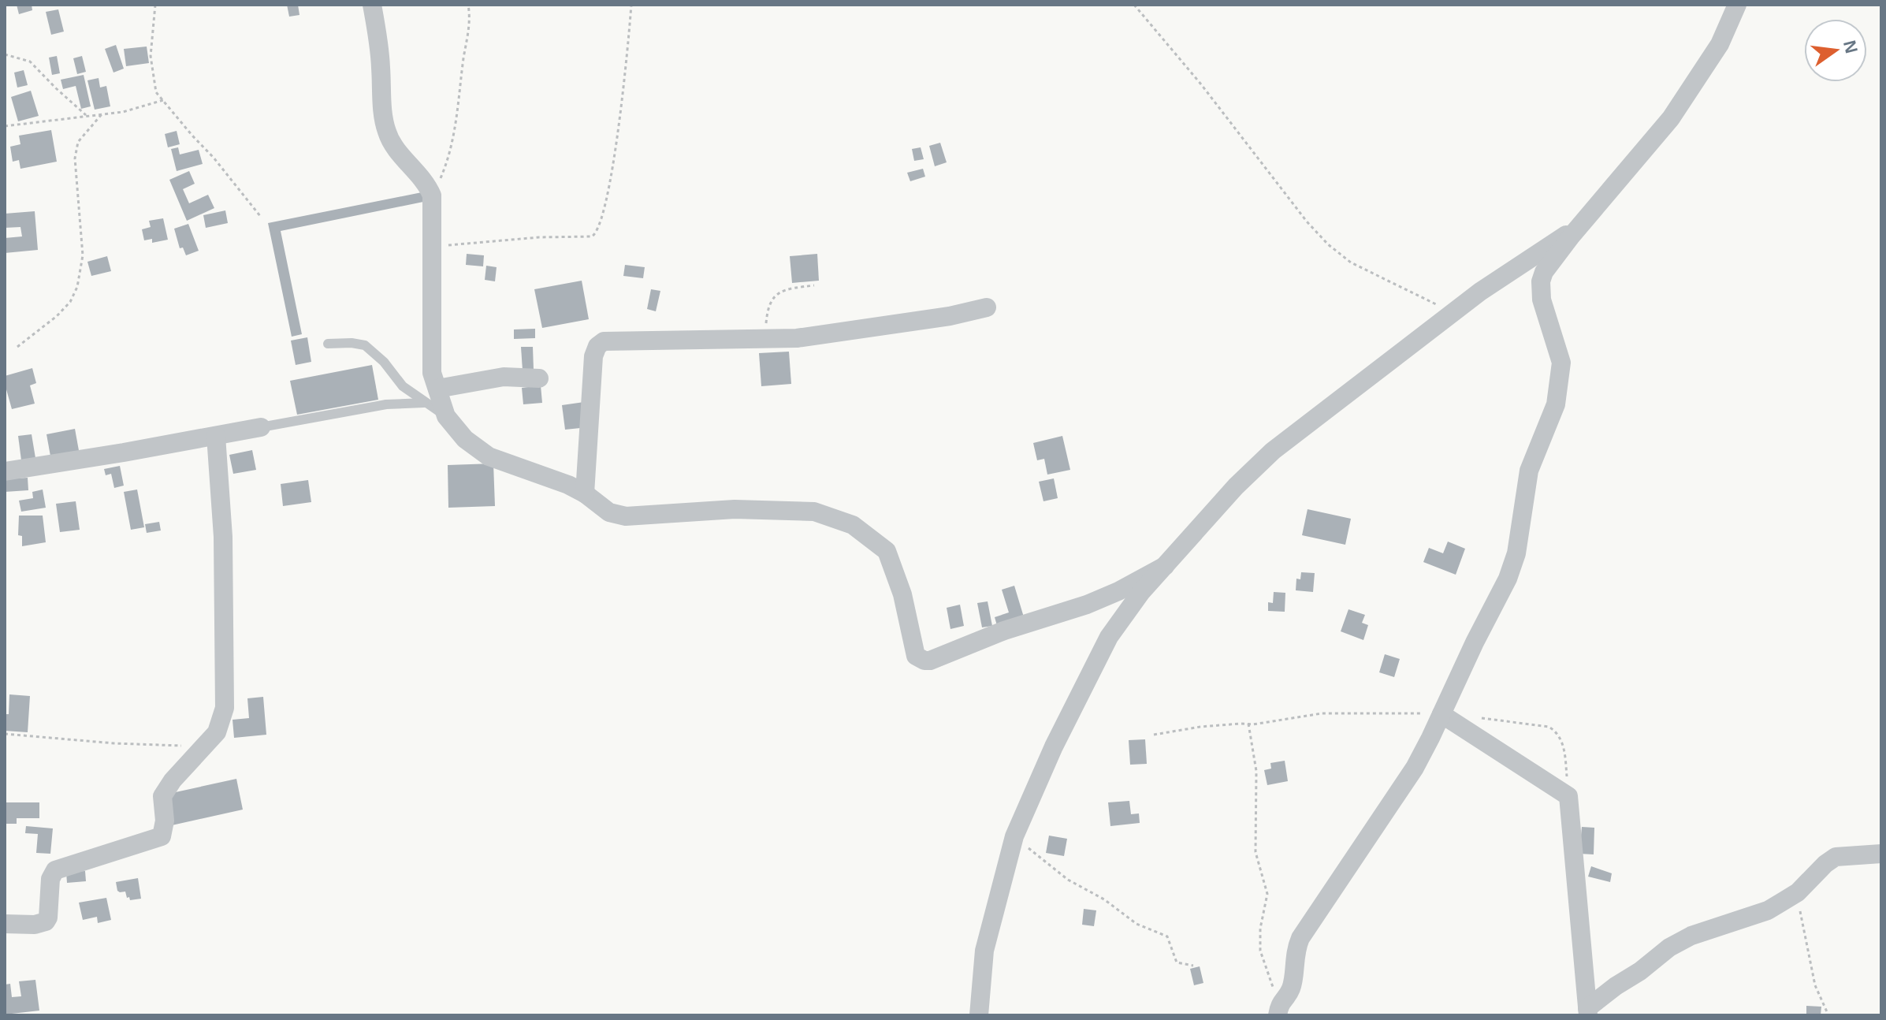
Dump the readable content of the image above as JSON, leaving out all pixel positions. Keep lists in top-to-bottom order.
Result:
{
  "north": "right"
}
